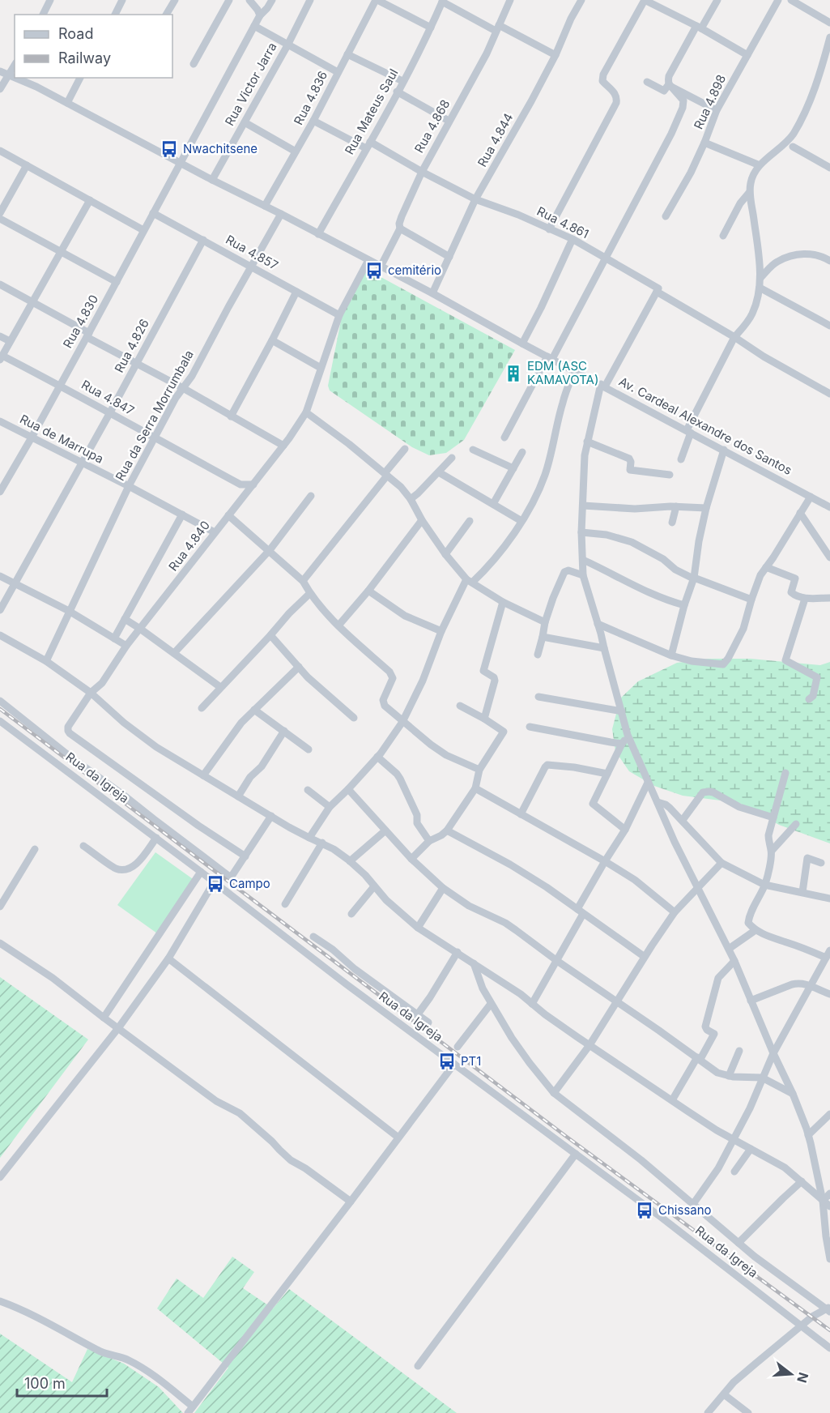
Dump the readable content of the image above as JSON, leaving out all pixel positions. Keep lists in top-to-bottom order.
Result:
{
  "streets": {
    "street": [
      "Rua Victor Jarra",
      "Rua 4.836",
      "Rua 4.898",
      "Rua Mateus Saul",
      "Rua 4.868",
      "Rua 4.844",
      "Rua 4.861",
      "Rua 4.857",
      "Rua 4.830",
      "Rua 4.826",
      "Rua 4.847",
      "Rua da Serra Morrumbala",
      "Av. Cardeal Alexandre dos Santos",
      "Rua de Marrupa",
      "Rua 4.840",
      "Rua da Igreja"
    ]
  },
  "crossings": [
    ["Rua Victor Jarra", "Av. Cardeal Alexandre dos Santos"],
    ["Rua 4.836", "Rua 4.861"],
    ["Rua 4.836", "Av. Cardeal Alexandre dos Santos"],
    ["Rua Mateus Saul", "Rua 4.861"],
    ["Rua Mateus Saul", "Av. Cardeal Alexandre dos Santos"],
    ["Rua 4.868", "Rua 4.861"],
    ["Rua 4.868", "Av. Cardeal Alexandre dos Santos"],
    ["Rua 4.844", "Rua 4.861"],
    ["Rua 4.844", "Av. Cardeal Alexandre dos Santos"],
    ["Rua 4.857", "Rua 4.830"],
    ["Rua 4.857", "Rua 4.826"],
    ["Rua 4.857", "Rua da Serra Morrumbala"],
    ["Rua 4.857", "Rua 4.840"],
    ["Rua 4.830", "Rua 4.847"],
    ["Rua 4.830", "Av. Cardeal Alexandre dos Santos"],
    ["Rua 4.830", "Rua de Marrupa"],
    ["Rua 4.826", "Rua 4.847"],
    ["Rua 4.826", "Rua de Marrupa"],
    ["Rua 4.847", "Rua da Serra Morrumbala"],
    ["Rua 4.847", "Rua 4.840"],
    ["Rua da Serra Morrumbala", "Av. Cardeal Alexandre dos Santos"],
    ["Rua da Serra Morrumbala", "Rua de Marrupa"],
    ["Av. Cardeal Alexandre dos Santos", "Rua 4.840"],
    ["Rua de Marrupa", "Rua 4.840"],
    ["Rua 4.840", "Rua da Igreja"]
  ],
  "places": {
    "bus stop": [
      "Nwachitsene",
      "cemitério",
      "Campo",
      "PT1",
      "Chissano"
    ],
    "building": ["EDM (ASC KAMAVOTA)"]
  },
  "legend": ["Road", "Railway"],
  "scale_bar": "100 m",
  "north": "right"
}
